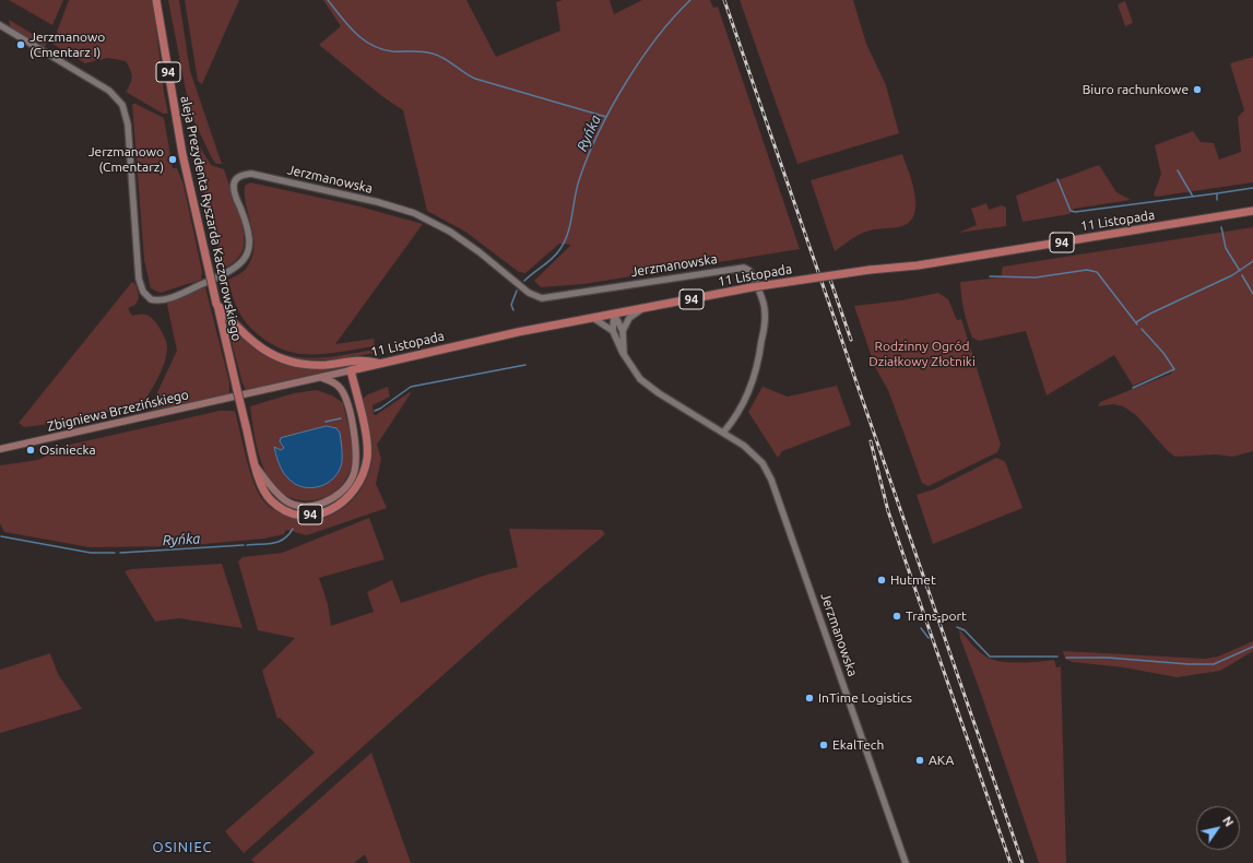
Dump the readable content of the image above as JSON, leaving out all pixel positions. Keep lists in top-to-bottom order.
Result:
{
  "streets": {
    "main road": [
      "94",
      "aleja Prezydenta Ryszarda Kaczorowskiego",
      "11 Listopada",
      "Zbigniewa Brzezińskiego"
    ],
    "street": ["Jerzmanowska"]
  },
  "crossings": [
    ["94", "aleja Prezydenta Ryszarda Kaczorowskiego"],
    ["94", "11 Listopada"],
    ["94", "Zbigniewa Brzezińskiego"],
    ["Jerzmanowska", "11 Listopada"],
    ["aleja Prezydenta Ryszarda Kaczorowskiego", "11 Listopada"],
    ["aleja Prezydenta Ryszarda Kaczorowskiego", "Zbigniewa Brzezińskiego"],
    ["11 Listopada", "Zbigniewa Brzezińskiego"]
  ],
  "districts": ["OSINIEC"],
  "water": ["Ryńka"],
  "parks": ["Rodzinny Ogród Działkowy Złotniki"],
  "places": [
    "Jerzmanowo (Cmentarz I)",
    "Biuro rachunkowe",
    "Jerzmanowo (Cmentarz)",
    "Osiniecka",
    "Hutmet",
    "Trans-port",
    "InTime Logistics",
    "EkalTech",
    "AKA"
  ],
  "north": "top right"
}
